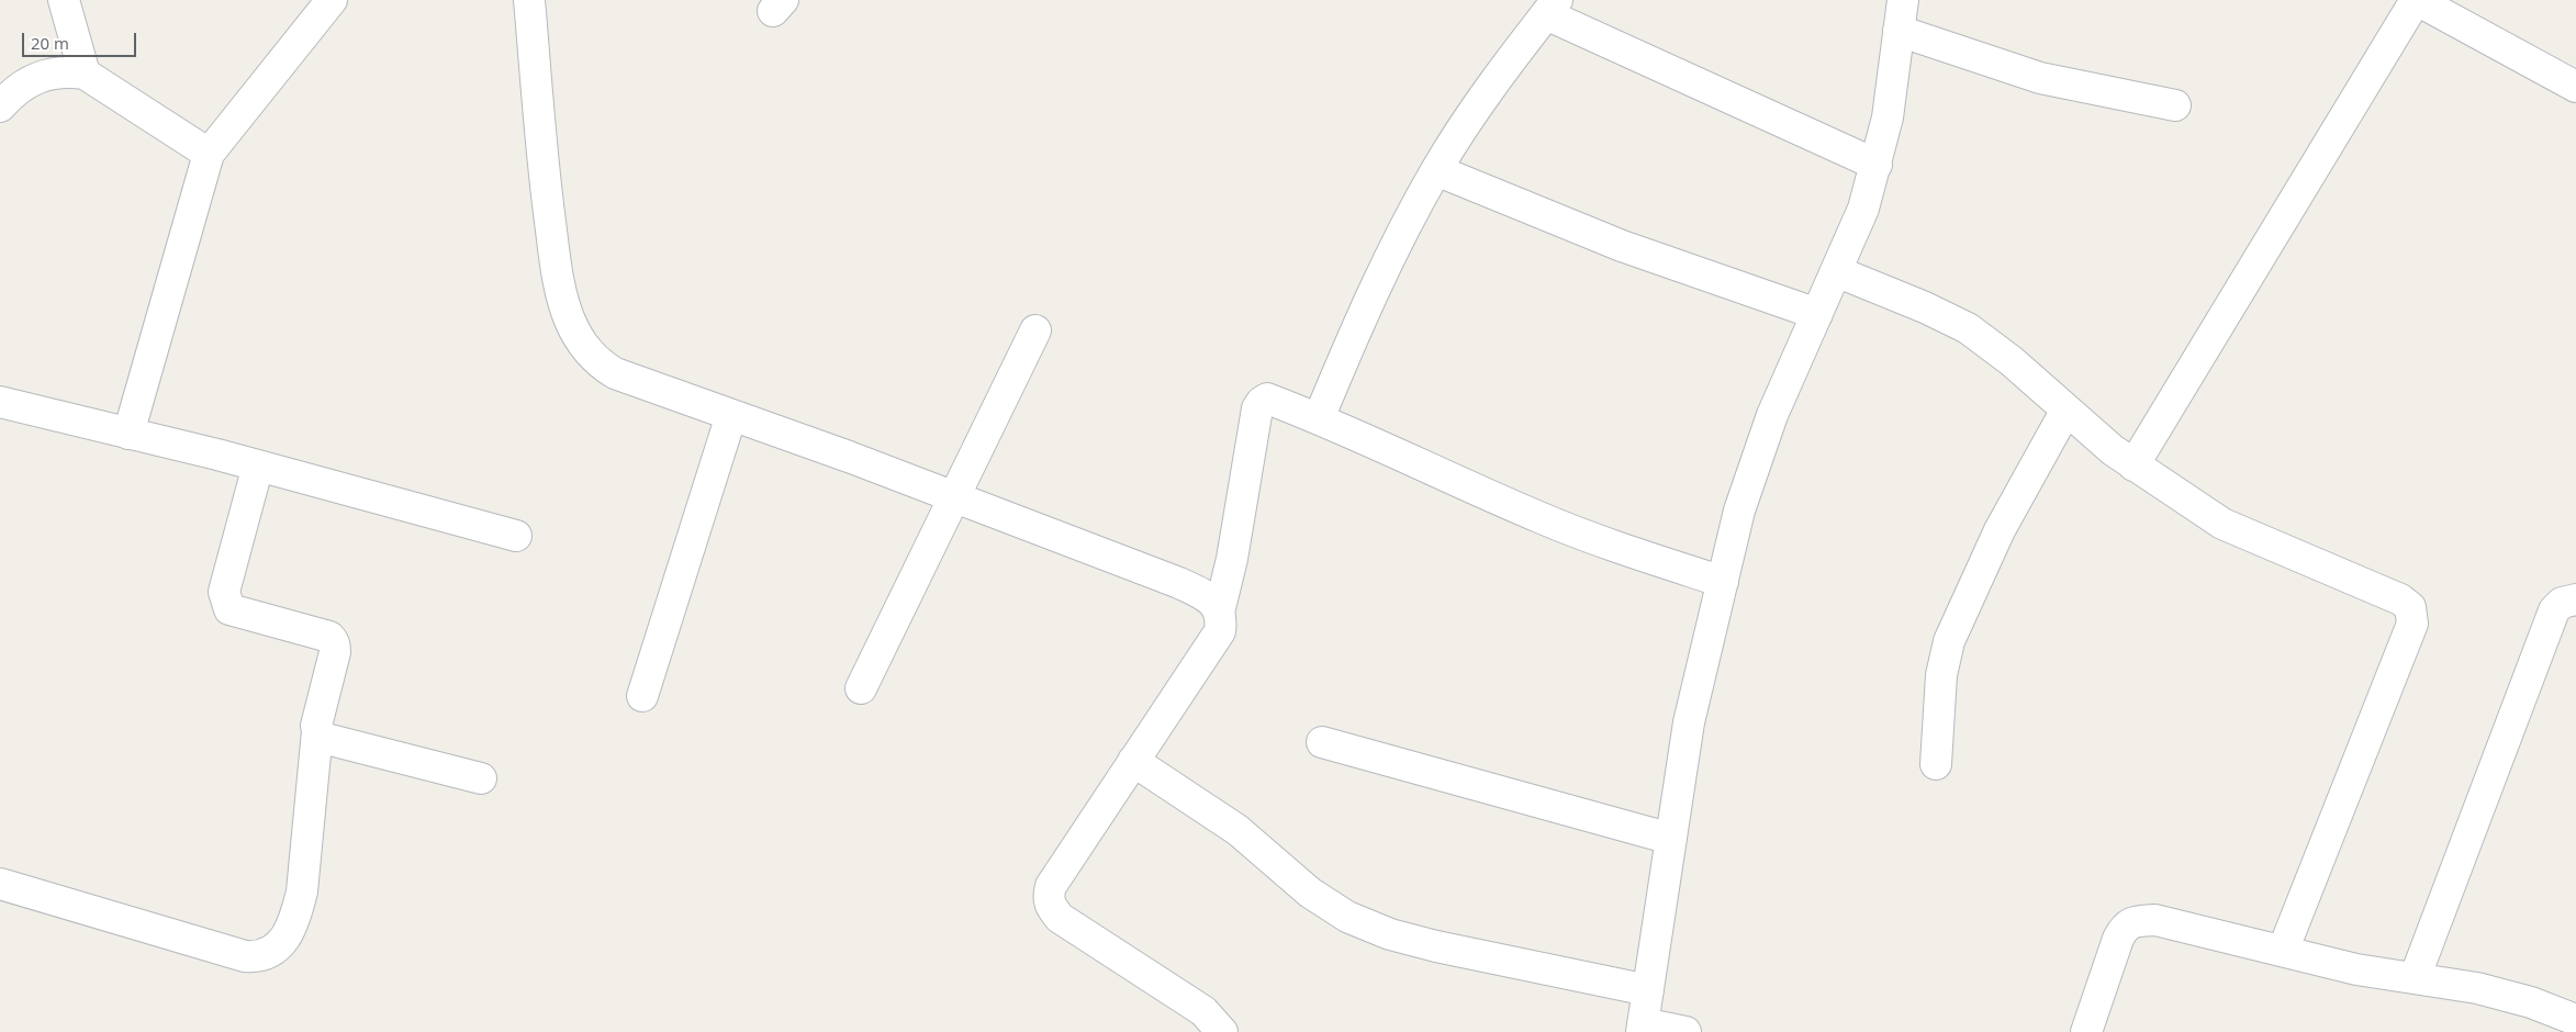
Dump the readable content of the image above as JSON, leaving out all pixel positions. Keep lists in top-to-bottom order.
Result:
{
  "scale_bar": "20 m"
}
